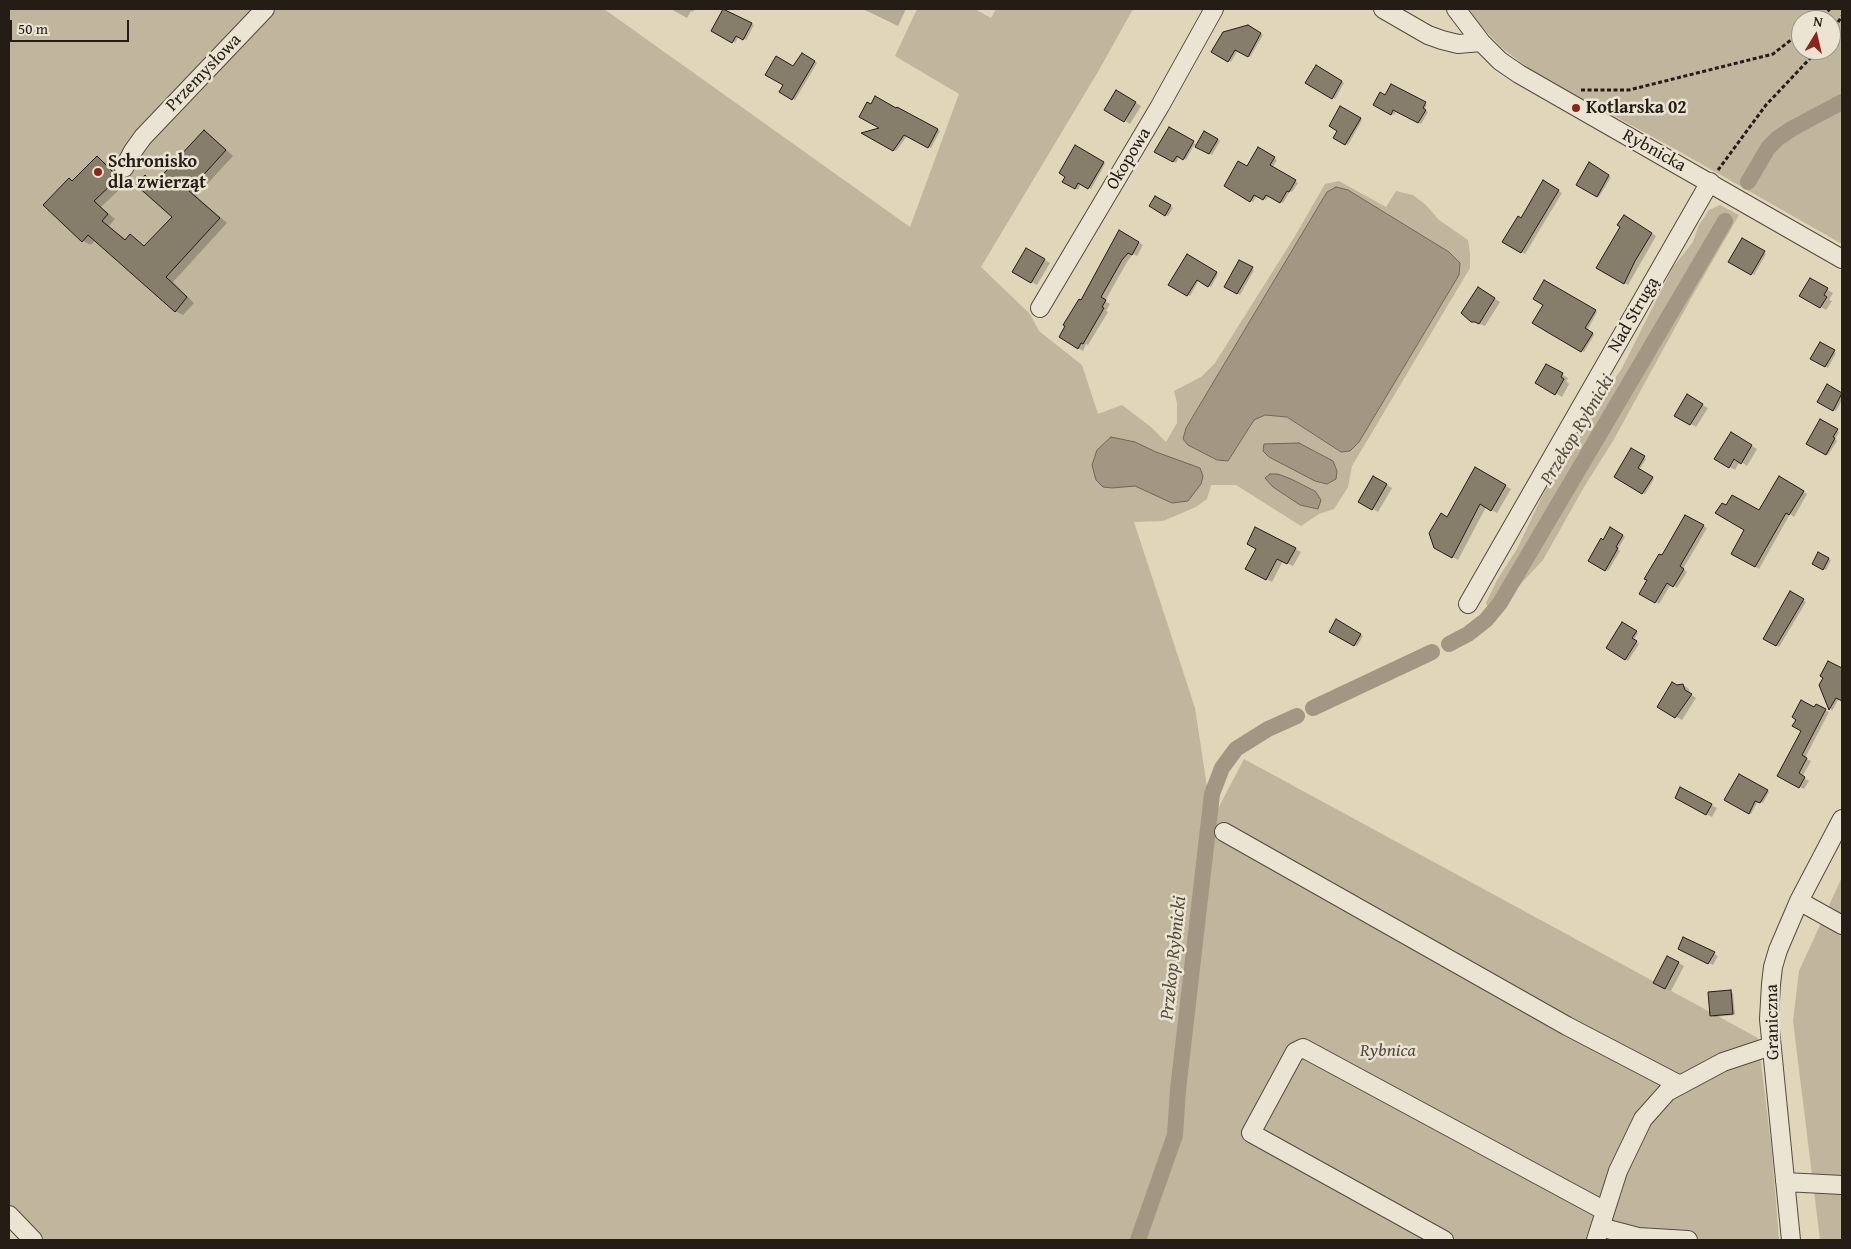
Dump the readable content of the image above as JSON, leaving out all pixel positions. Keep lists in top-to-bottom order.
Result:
{
  "streets": {
    "street": [
      "Przemysłowa",
      "Rybnicka",
      "Okopowa",
      "Nad Strugą",
      "Graniczna"
    ]
  },
  "crossings": [
    ["Rybnicka", "Nad Strugą"]
  ],
  "water": ["Przekop Rybnicki"],
  "parks": ["Rybnica"],
  "places": ["Kotlarska 02", "Schronisko dla zwierząt"],
  "scale_bar": "50 m",
  "north": "top"
}
